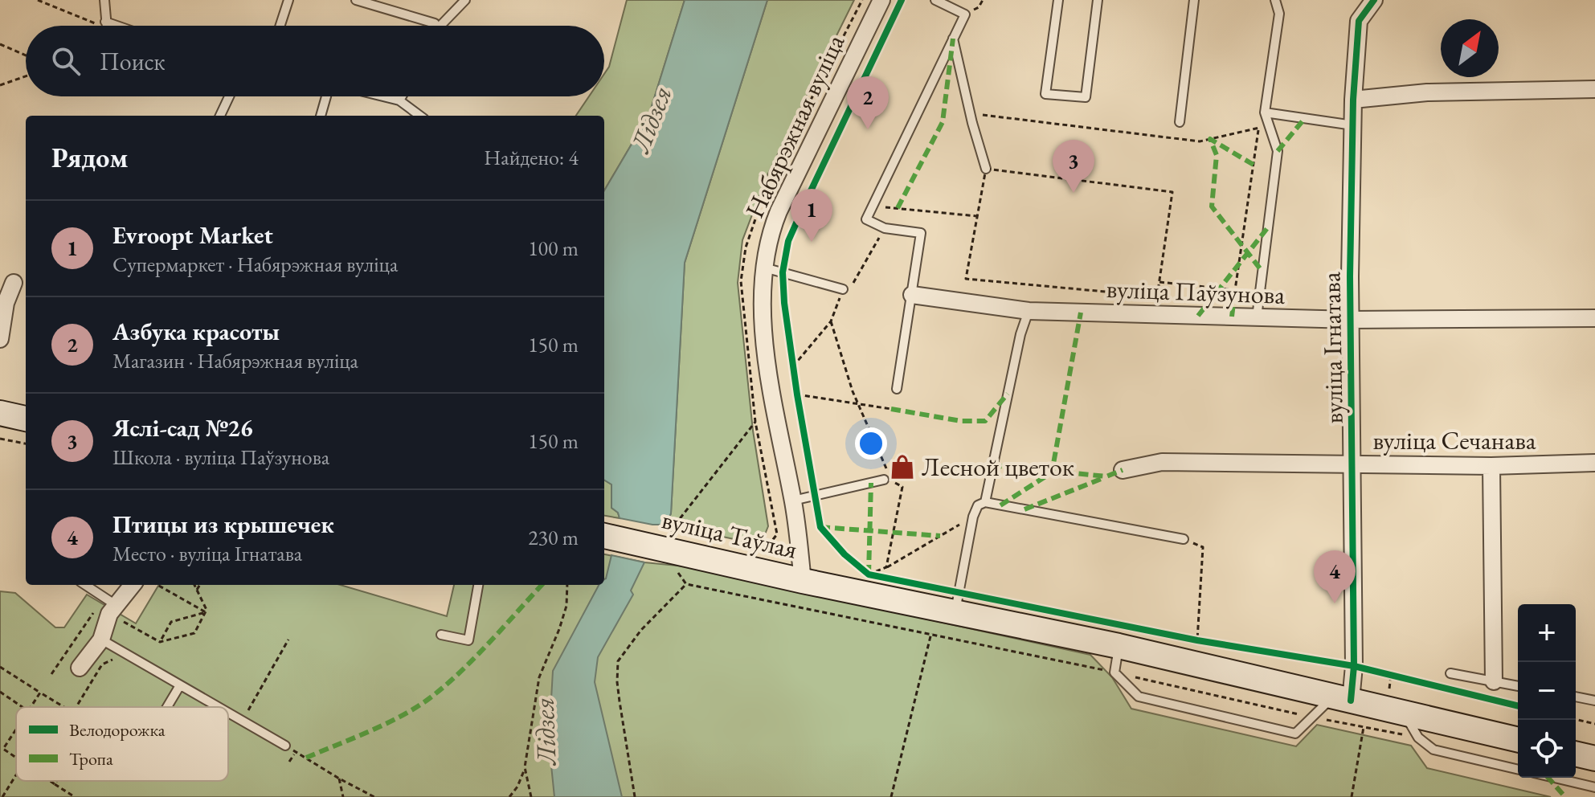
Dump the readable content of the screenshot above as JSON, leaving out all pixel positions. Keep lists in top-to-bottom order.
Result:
{
  "streets": {
    "main road": ["вуліца Таўлая"],
    "street": [
      "Набярэжная вуліца",
      "вуліца Паўзунова",
      "вуліца Ігнатава",
      "вуліца Сечанава"
    ]
  },
  "crossings": [
    ["Набярэжная вуліца", "вуліца Таўлая"],
    ["вуліца Паўзунова", "вуліца Ігнатава"],
    ["вуліца Ігнатава", "вуліца Сечанава"],
    ["вуліца Ігнатава", "вуліца Таўлая"]
  ],
  "water": ["Лідзея"],
  "places": {
    "shop": ["Лесной цветок"]
  },
  "legend": ["Велодорожка", "Тропа"],
  "north": "top right",
  "page": {
    "search": "Поиск",
    "pins": [
      "2",
      "3",
      "1",
      "4"
    ],
    "heading": ["Рядом", "Найдено: 4"],
    "list": [
      {
        "mark": "1",
        "name": "Evroopt Market",
        "note": "Супермаркет · Набярэжная вуліца",
        "value": "100 m"
      },
      {
        "mark": "2",
        "name": "Азбука красоты",
        "note": "Магазин · Набярэжная вуліца",
        "value": "150 m"
      },
      {
        "mark": "3",
        "name": "Яслі-сад №26",
        "note": "Школа · вуліца Паўзунова",
        "value": "150 m"
      },
      {
        "mark": "4",
        "name": "Птицы из крышечек",
        "note": "Место · вуліца Ігнатава",
        "value": "230 m"
      }
    ],
    "map_buttons": ["+", "−"]
  }
}
